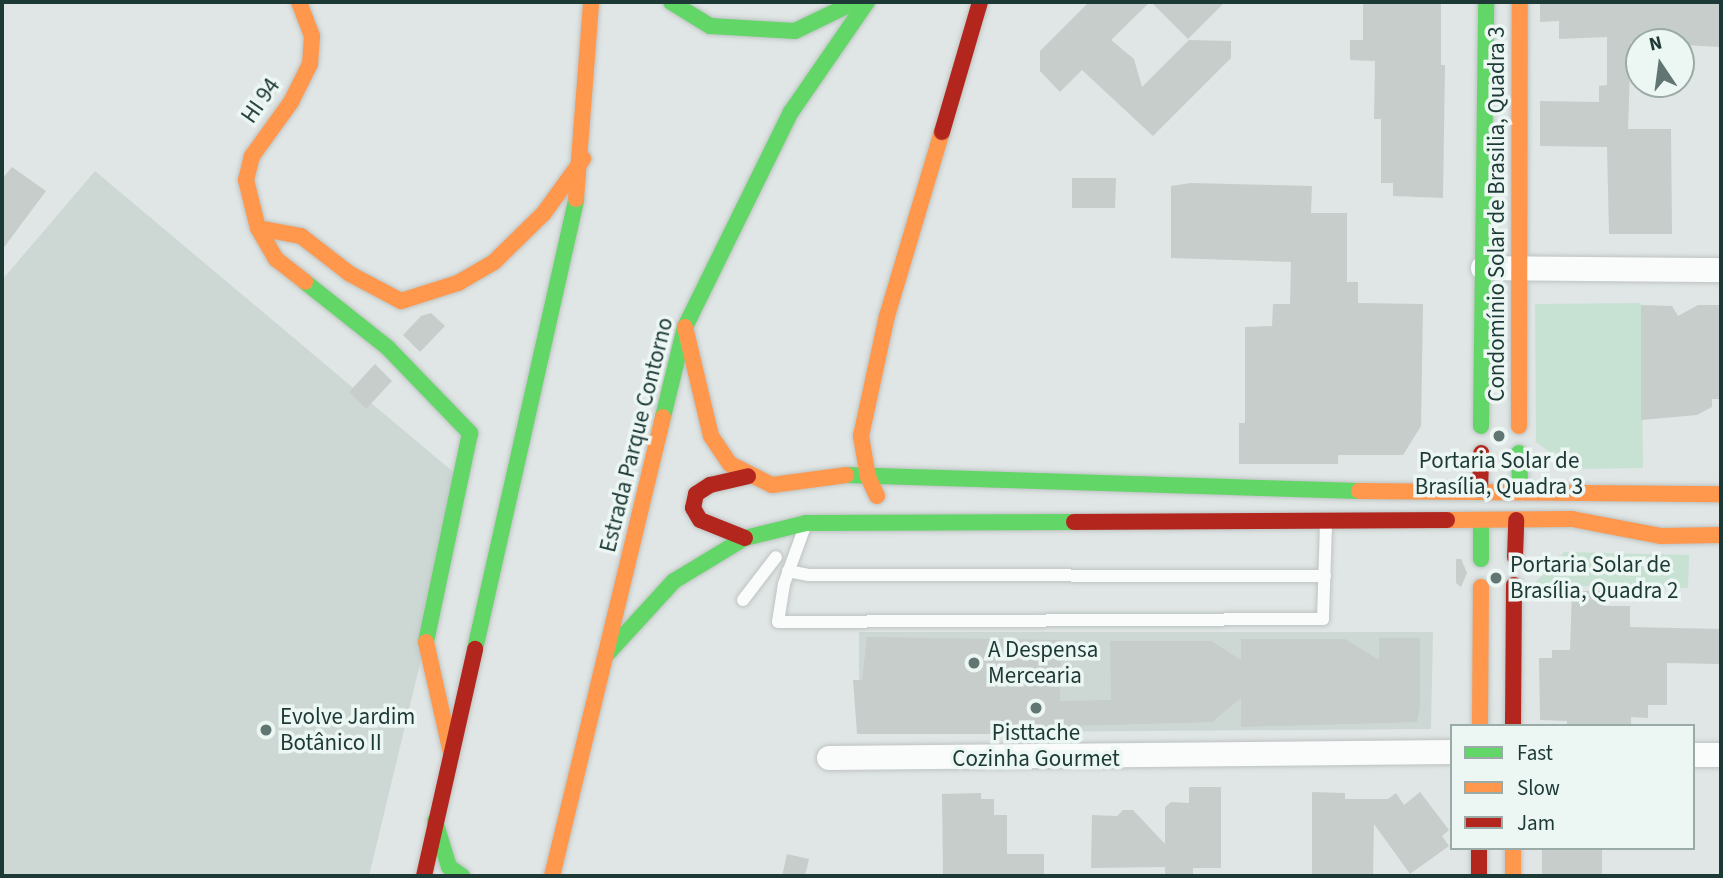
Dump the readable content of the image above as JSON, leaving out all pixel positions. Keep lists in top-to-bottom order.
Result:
{
  "streets": {
    "main road": ["HI 94", "Condomínio Solar de Brasilia, Quadra 3", "Estrada Parque Contorno"]
  },
  "places": [
    "Portaria Solar de Brasília, Quadra 3",
    "Portaria Solar de Brasília, Quadra 2",
    "A Despensa Mercearia",
    "Pisttache Cozinha Gourmet",
    "Evolve Jardim Botânico II"
  ],
  "legend": ["Fast", "Slow", "Jam"],
  "north": "top"
}
